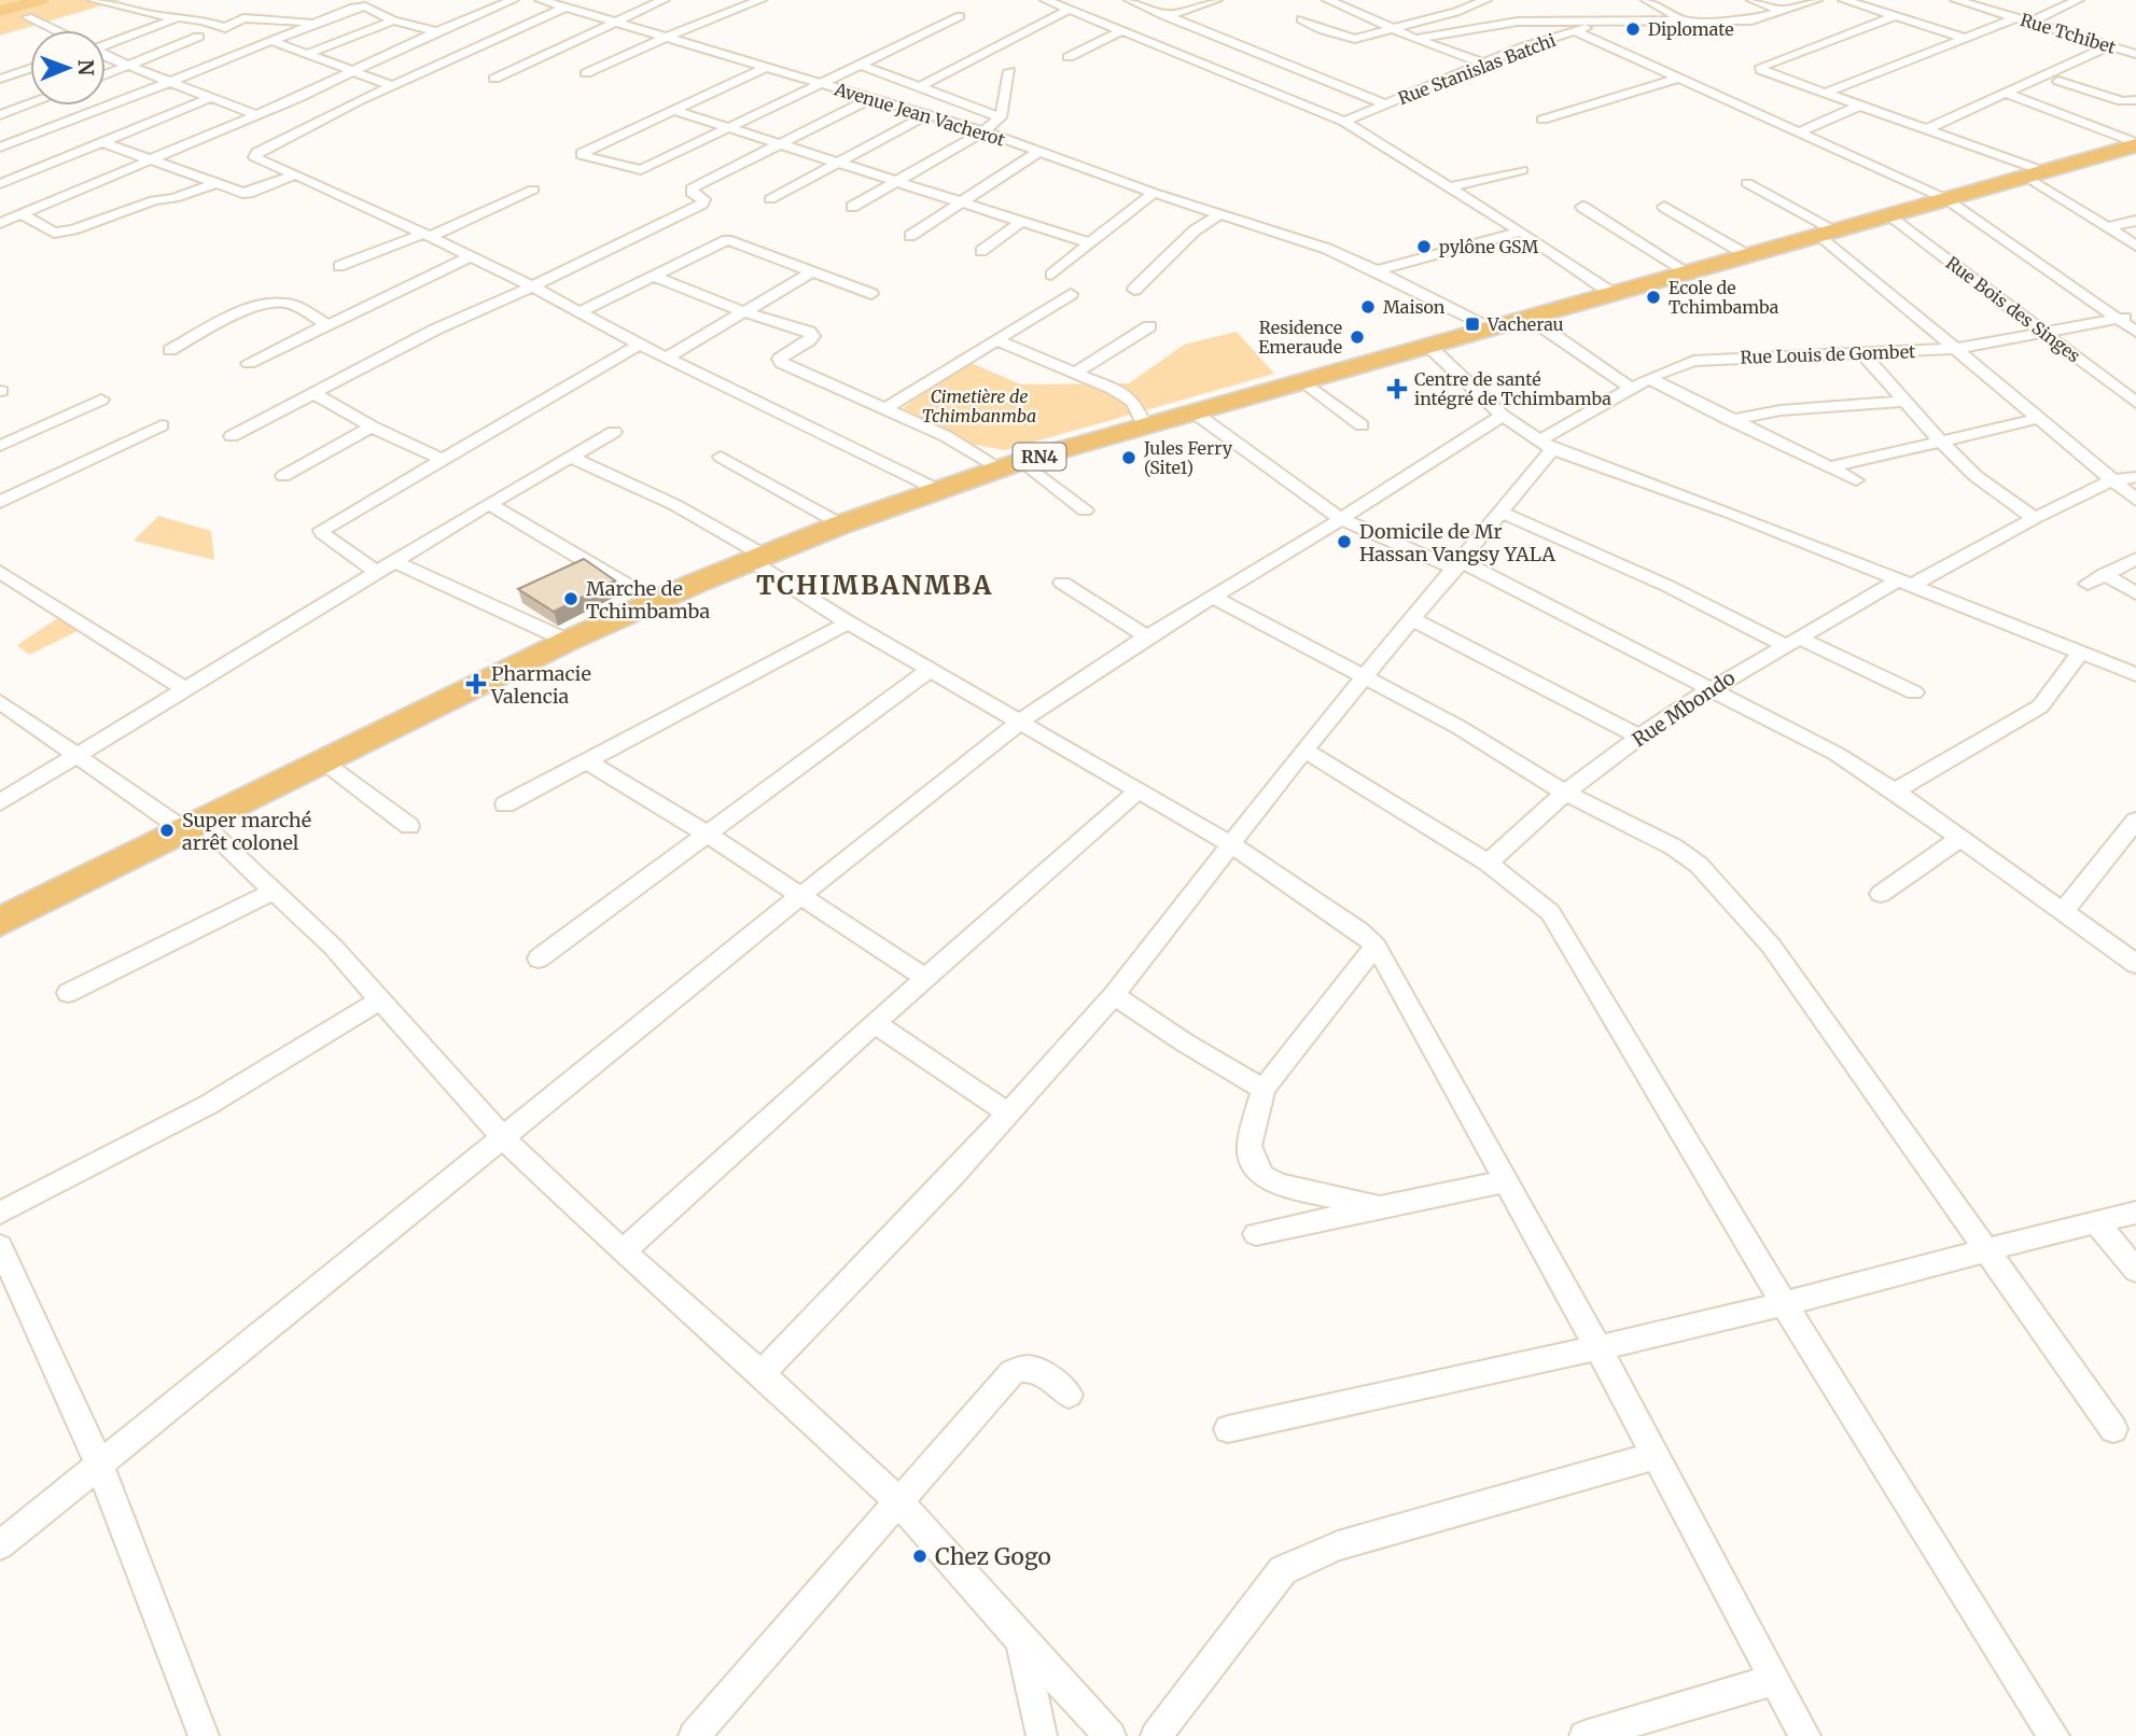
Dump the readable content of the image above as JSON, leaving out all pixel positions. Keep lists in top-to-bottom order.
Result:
{
  "streets": {
    "highway": ["RN4"],
    "street": [
      "Rue Tchibet",
      "Rue Stanislas Batchi",
      "Avenue Jean Vacherot",
      "Rue Bois des Singes",
      "Rue Louis de Gombet",
      "Rue Mbondo"
    ]
  },
  "crossings": [
    ["Rue Bois des Singes", "Rue Louis de Gombet"],
    ["Rue Bois des Singes", "RN4"]
  ],
  "districts": ["TCHIMBANMBA"],
  "parks": ["Cimetière de Tchimbanmba"],
  "places": {
    "other": [
      "Diplomate",
      "pylône GSM",
      "Ecole de Tchimbamba",
      "Maison",
      "Residence Emeraude",
      "Jules Ferry (Site1)",
      "Domicile de Mr Hassan Vangsy YALA",
      "Marche de Tchimbamba",
      "Super marché arrêt colonel",
      "Chez Gogo"
    ],
    "transit": ["Vacherau"],
    "health": ["Centre de santé intégré de Tchimbamba", "Pharmacie Valencia"]
  },
  "north": "right"
}
